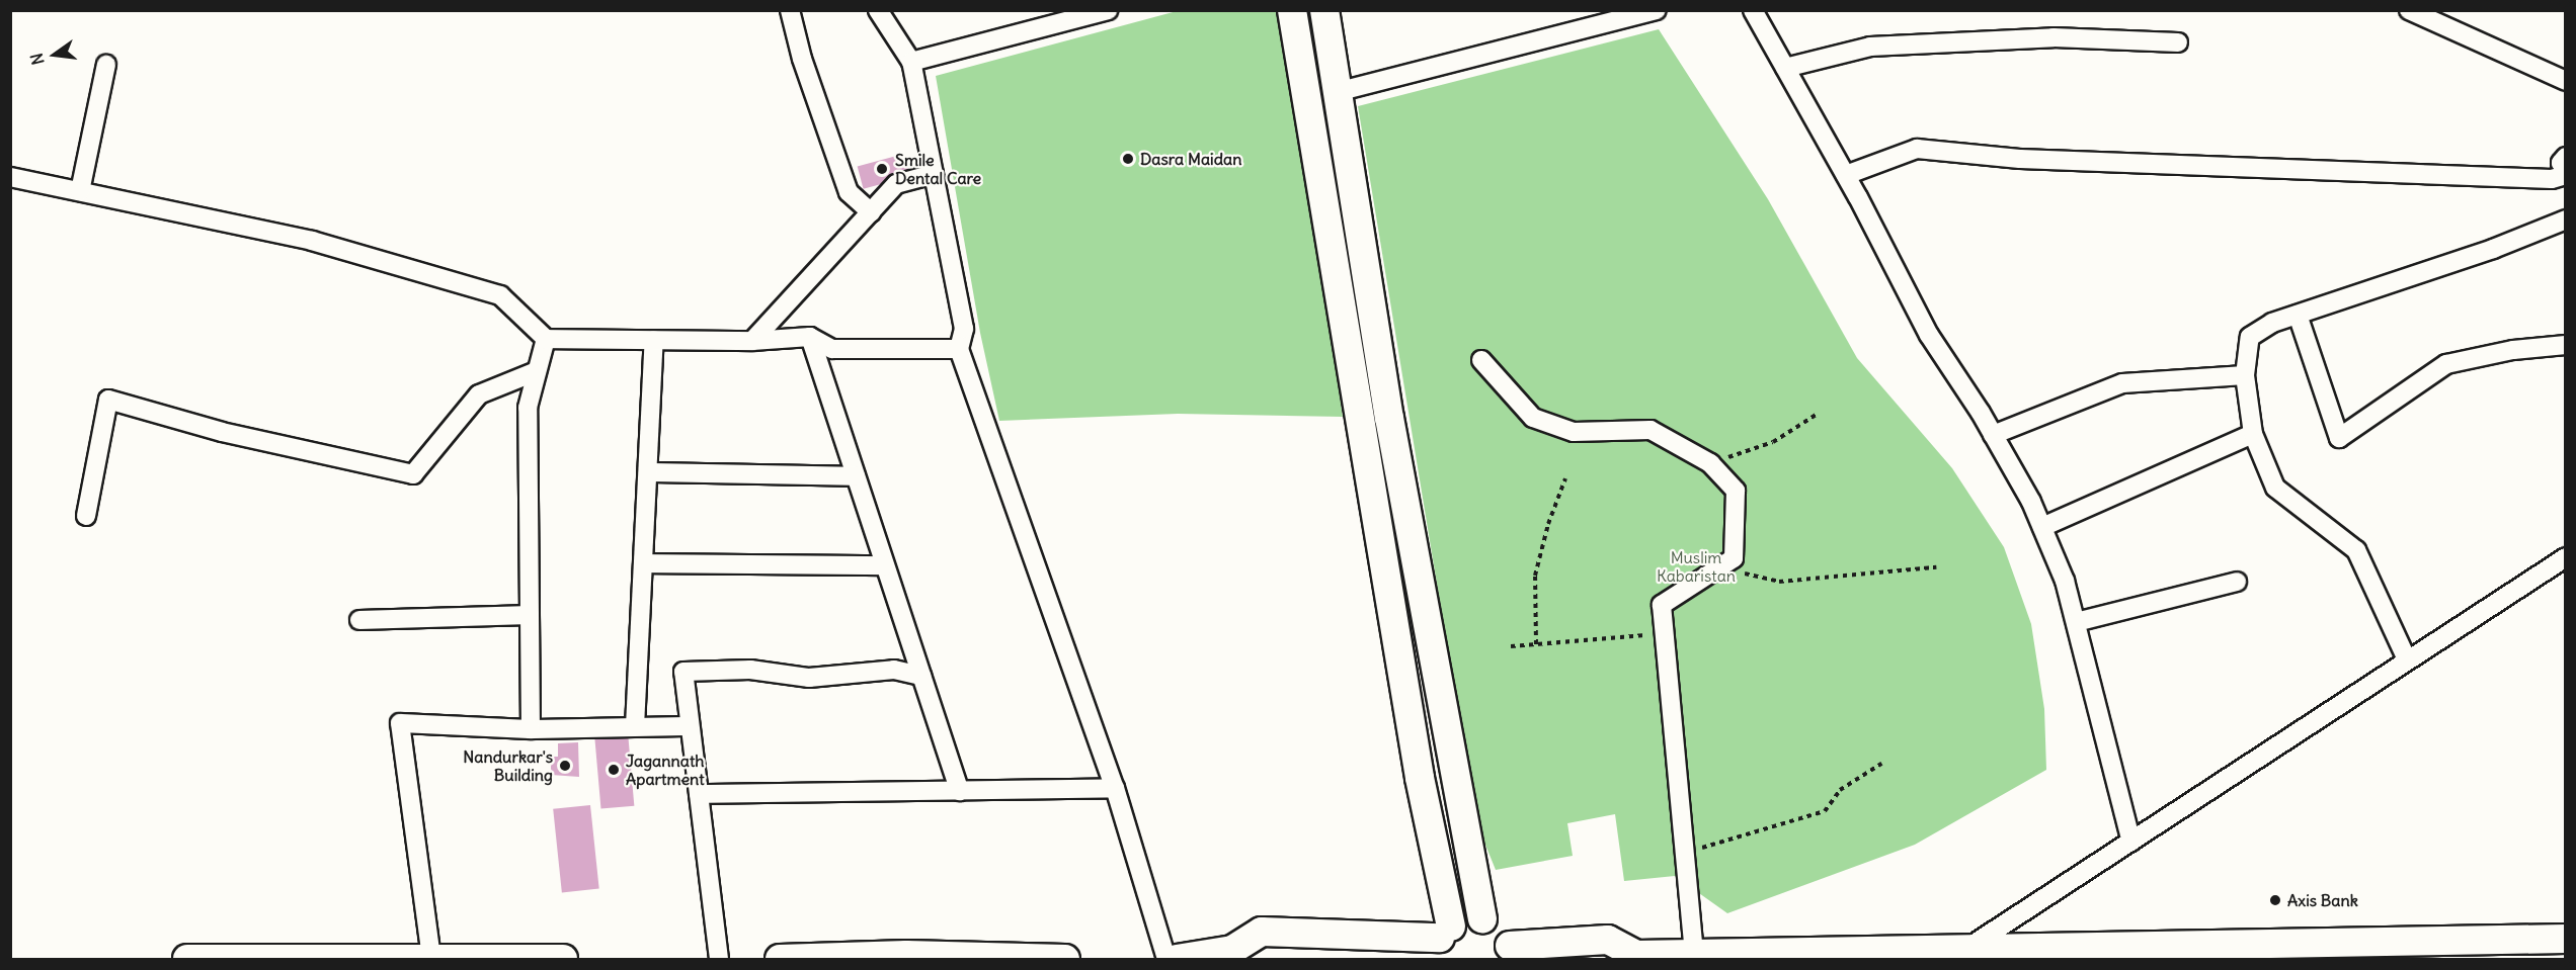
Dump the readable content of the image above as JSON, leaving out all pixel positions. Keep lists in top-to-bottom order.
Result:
{
  "parks": ["Muslim Kabaristan"],
  "places": [
    "Dasra Maidan",
    "Smile Dental Care",
    "Nandurkar's Building",
    "Jagannath Apartment",
    "Axis Bank"
  ],
  "north": "left"
}
